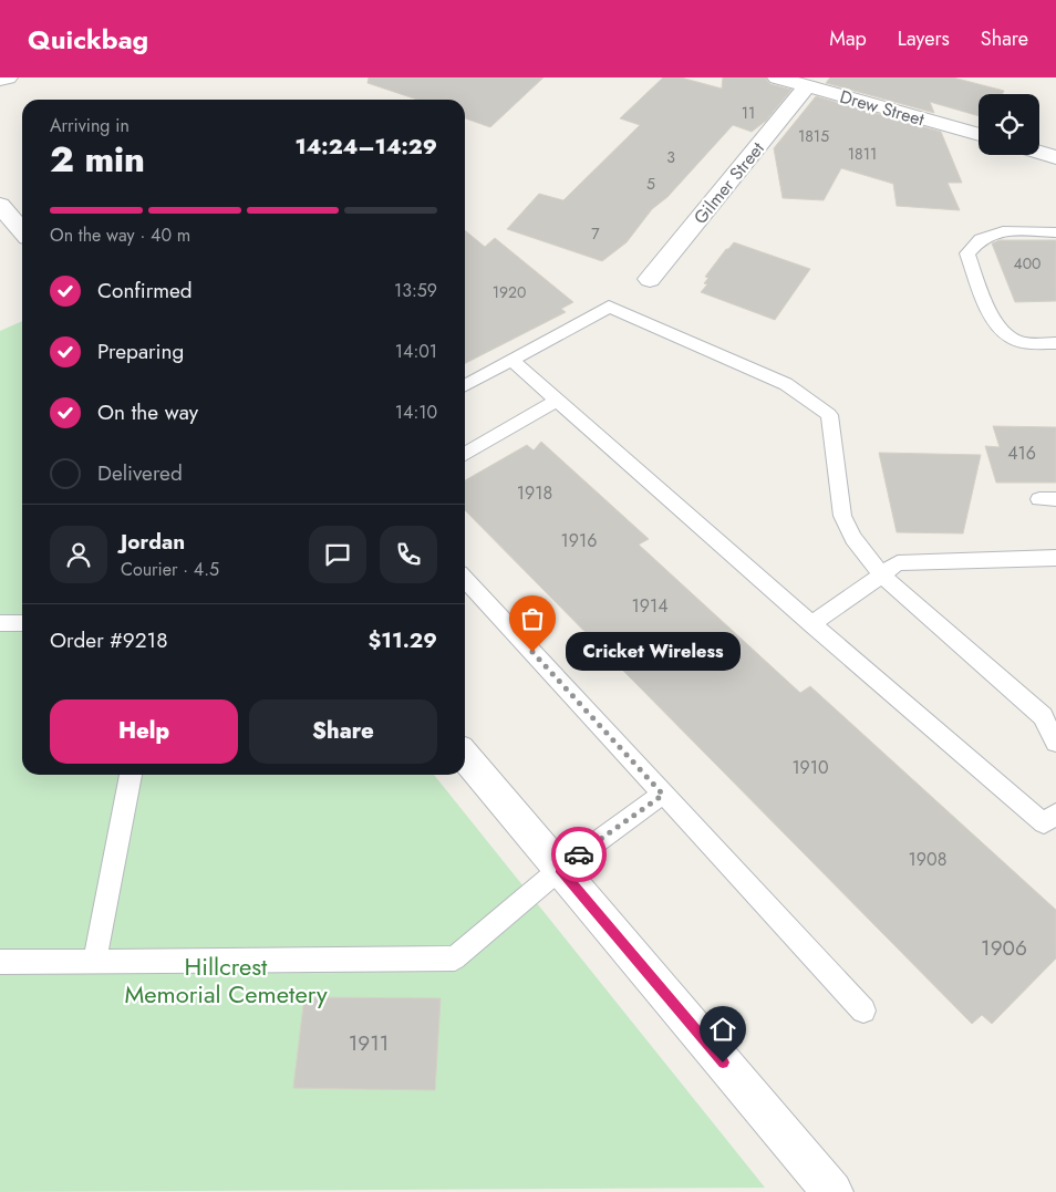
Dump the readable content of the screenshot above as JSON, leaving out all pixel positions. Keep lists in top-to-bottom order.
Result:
{
  "streets": {
    "street": ["Drew Street", "Gilmer Street"]
  },
  "crossings": [
    ["Drew Street", "Gilmer Street"]
  ],
  "parks": ["Hillcrest Memorial Cemetery"],
  "places": ["Cricket Wireless"],
  "house_numbers": [
    "11",
    "1815",
    "1811",
    "3",
    "5",
    "7",
    "400",
    "1920",
    "416",
    "1918",
    "1916",
    "1914",
    "1910",
    "1908",
    "1906",
    "1911"
  ],
  "page": {
    "header": "Quickbag",
    "nav": ["Map", "Layers", "Share"],
    "heading": ["2 min", "Arriving in", "14:24–14:29"],
    "panel": [
      "Jordan",
      "Courier · 4.5",
      "Order #9218",
      "$11.29"
    ],
    "bar": "On the way · 40 m",
    "list": [
      ["Confirmed", "13:59"],
      ["Preparing", "14:01"],
      ["On the way", "14:10"],
      "Delivered"
    ],
    "bubble": "Cricket Wireless",
    "buttons": ["Help", "Share"]
  }
}
